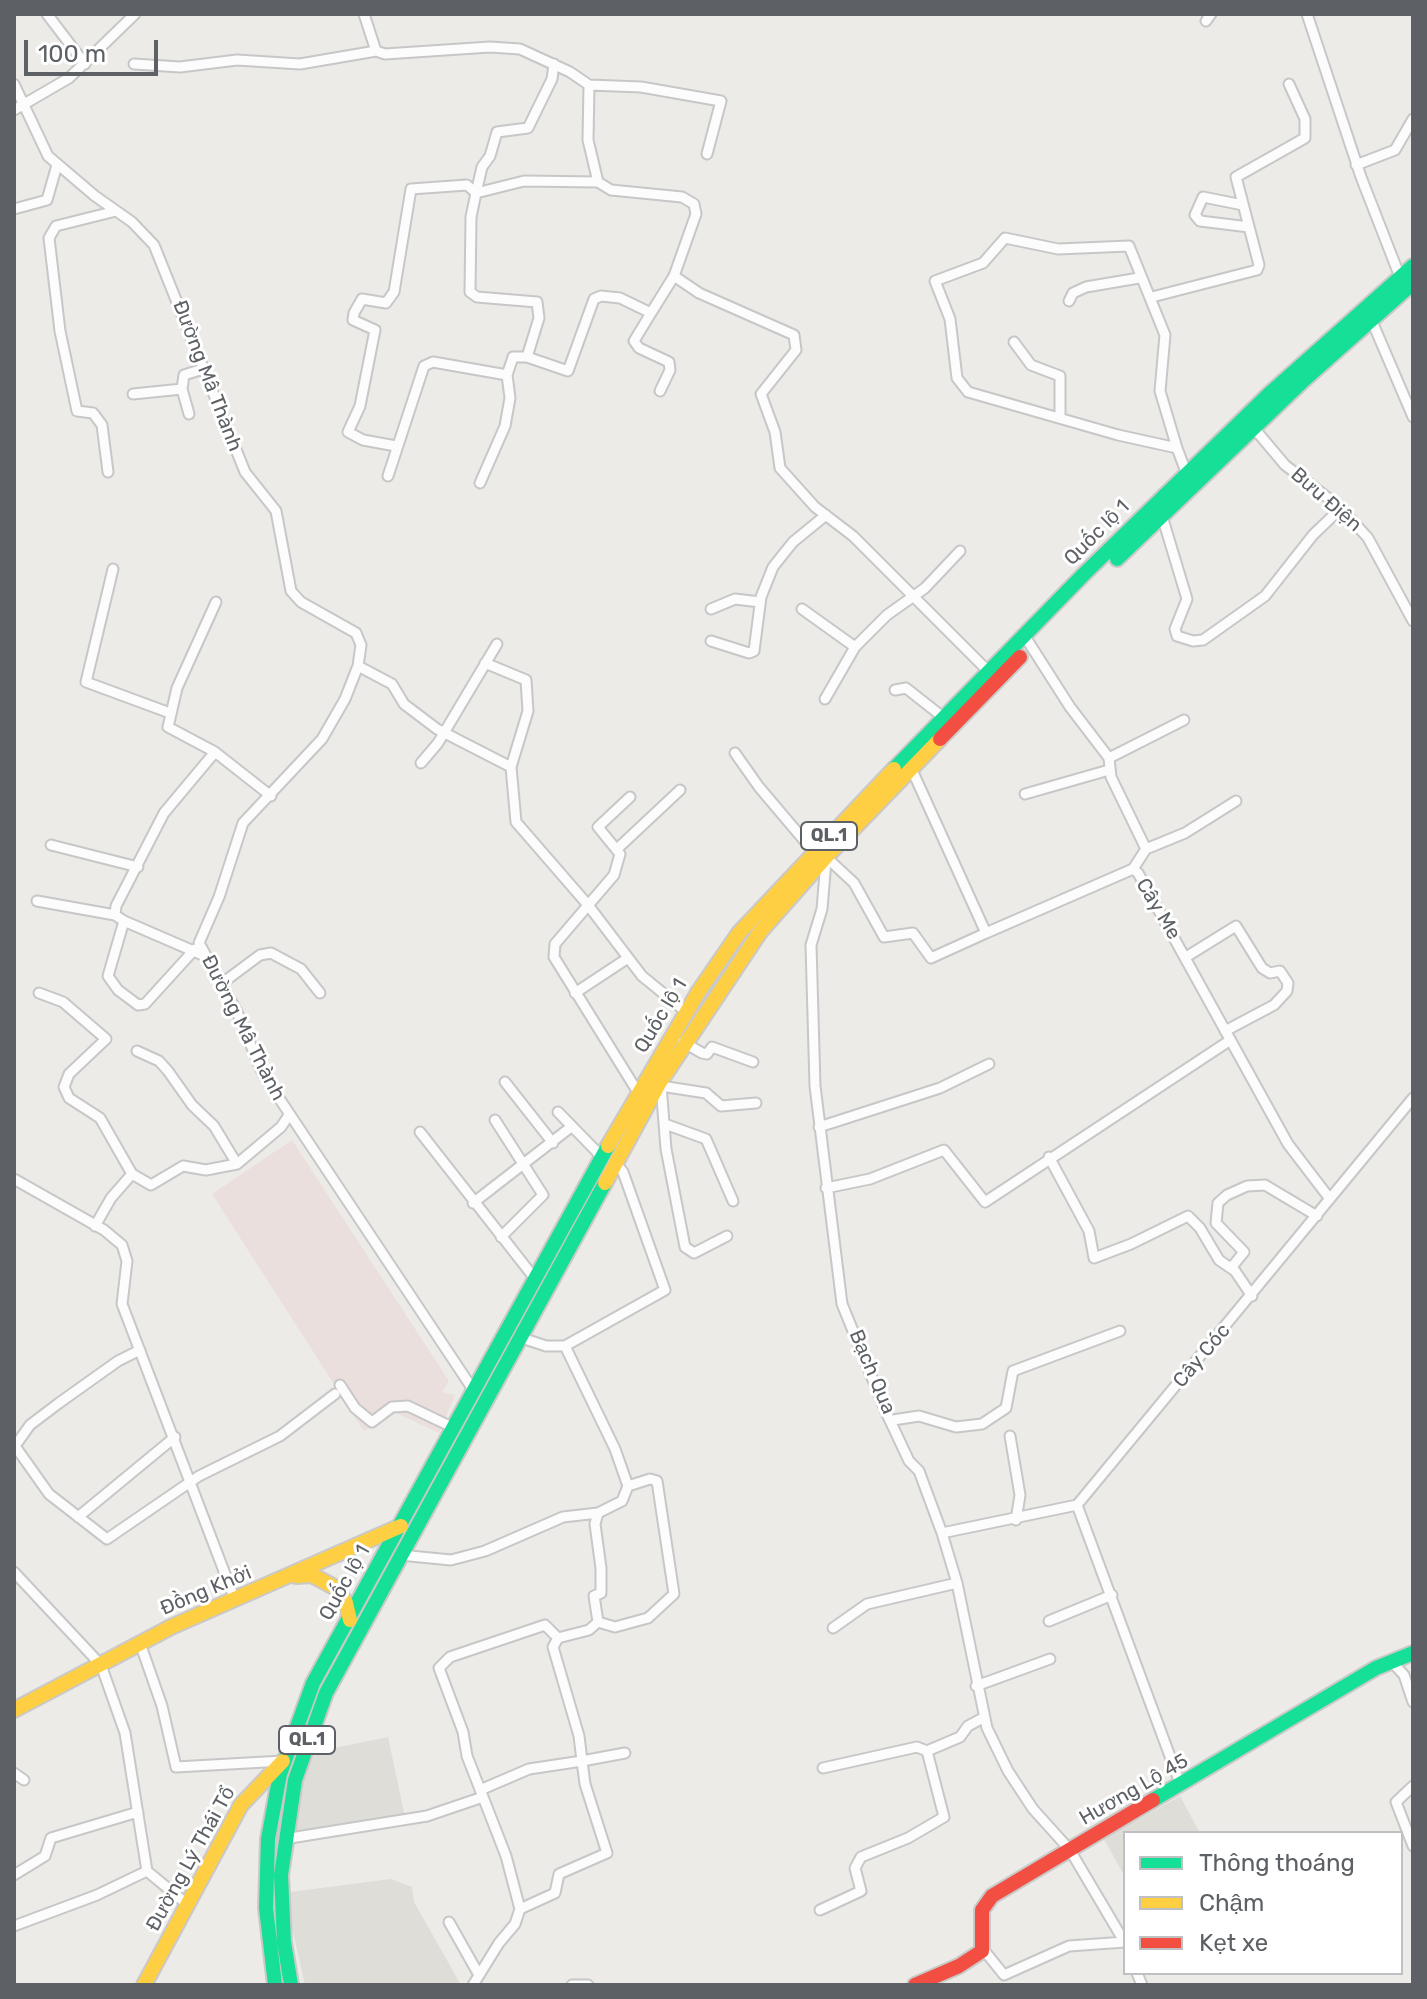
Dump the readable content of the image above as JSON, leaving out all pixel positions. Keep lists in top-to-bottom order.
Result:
{
  "streets": {
    "main road": [
      "Quốc lộ 1",
      "QL.1",
      "Đồng Khởi",
      "Hương Lộ 45",
      "Đường Lý Thái Tổ"
    ],
    "street": [
      "Đường Mâ Thành",
      "Bưu Điện",
      "Cây Me",
      "Cây Cóc",
      "Bạch Qua"
    ]
  },
  "crossings": [
    ["Đường Mâ Thành", "Quốc lộ 1"],
    ["Bưu Điện", "Quốc lộ 1"],
    ["Quốc lộ 1", "Cây Me"],
    ["Quốc lộ 1", "Bạch Qua"],
    ["Quốc lộ 1", "Đồng Khởi"],
    ["Quốc lộ 1", "Đường Lý Thái Tổ"],
    ["Cây Me", "Cây Cóc"],
    ["Cây Me", "Bạch Qua"],
    ["Bạch Qua", "Hương Lộ 45"]
  ],
  "legend": ["Thông thoáng", "Chậm", "Kẹt xe"],
  "scale_bar": "100 m"
}
